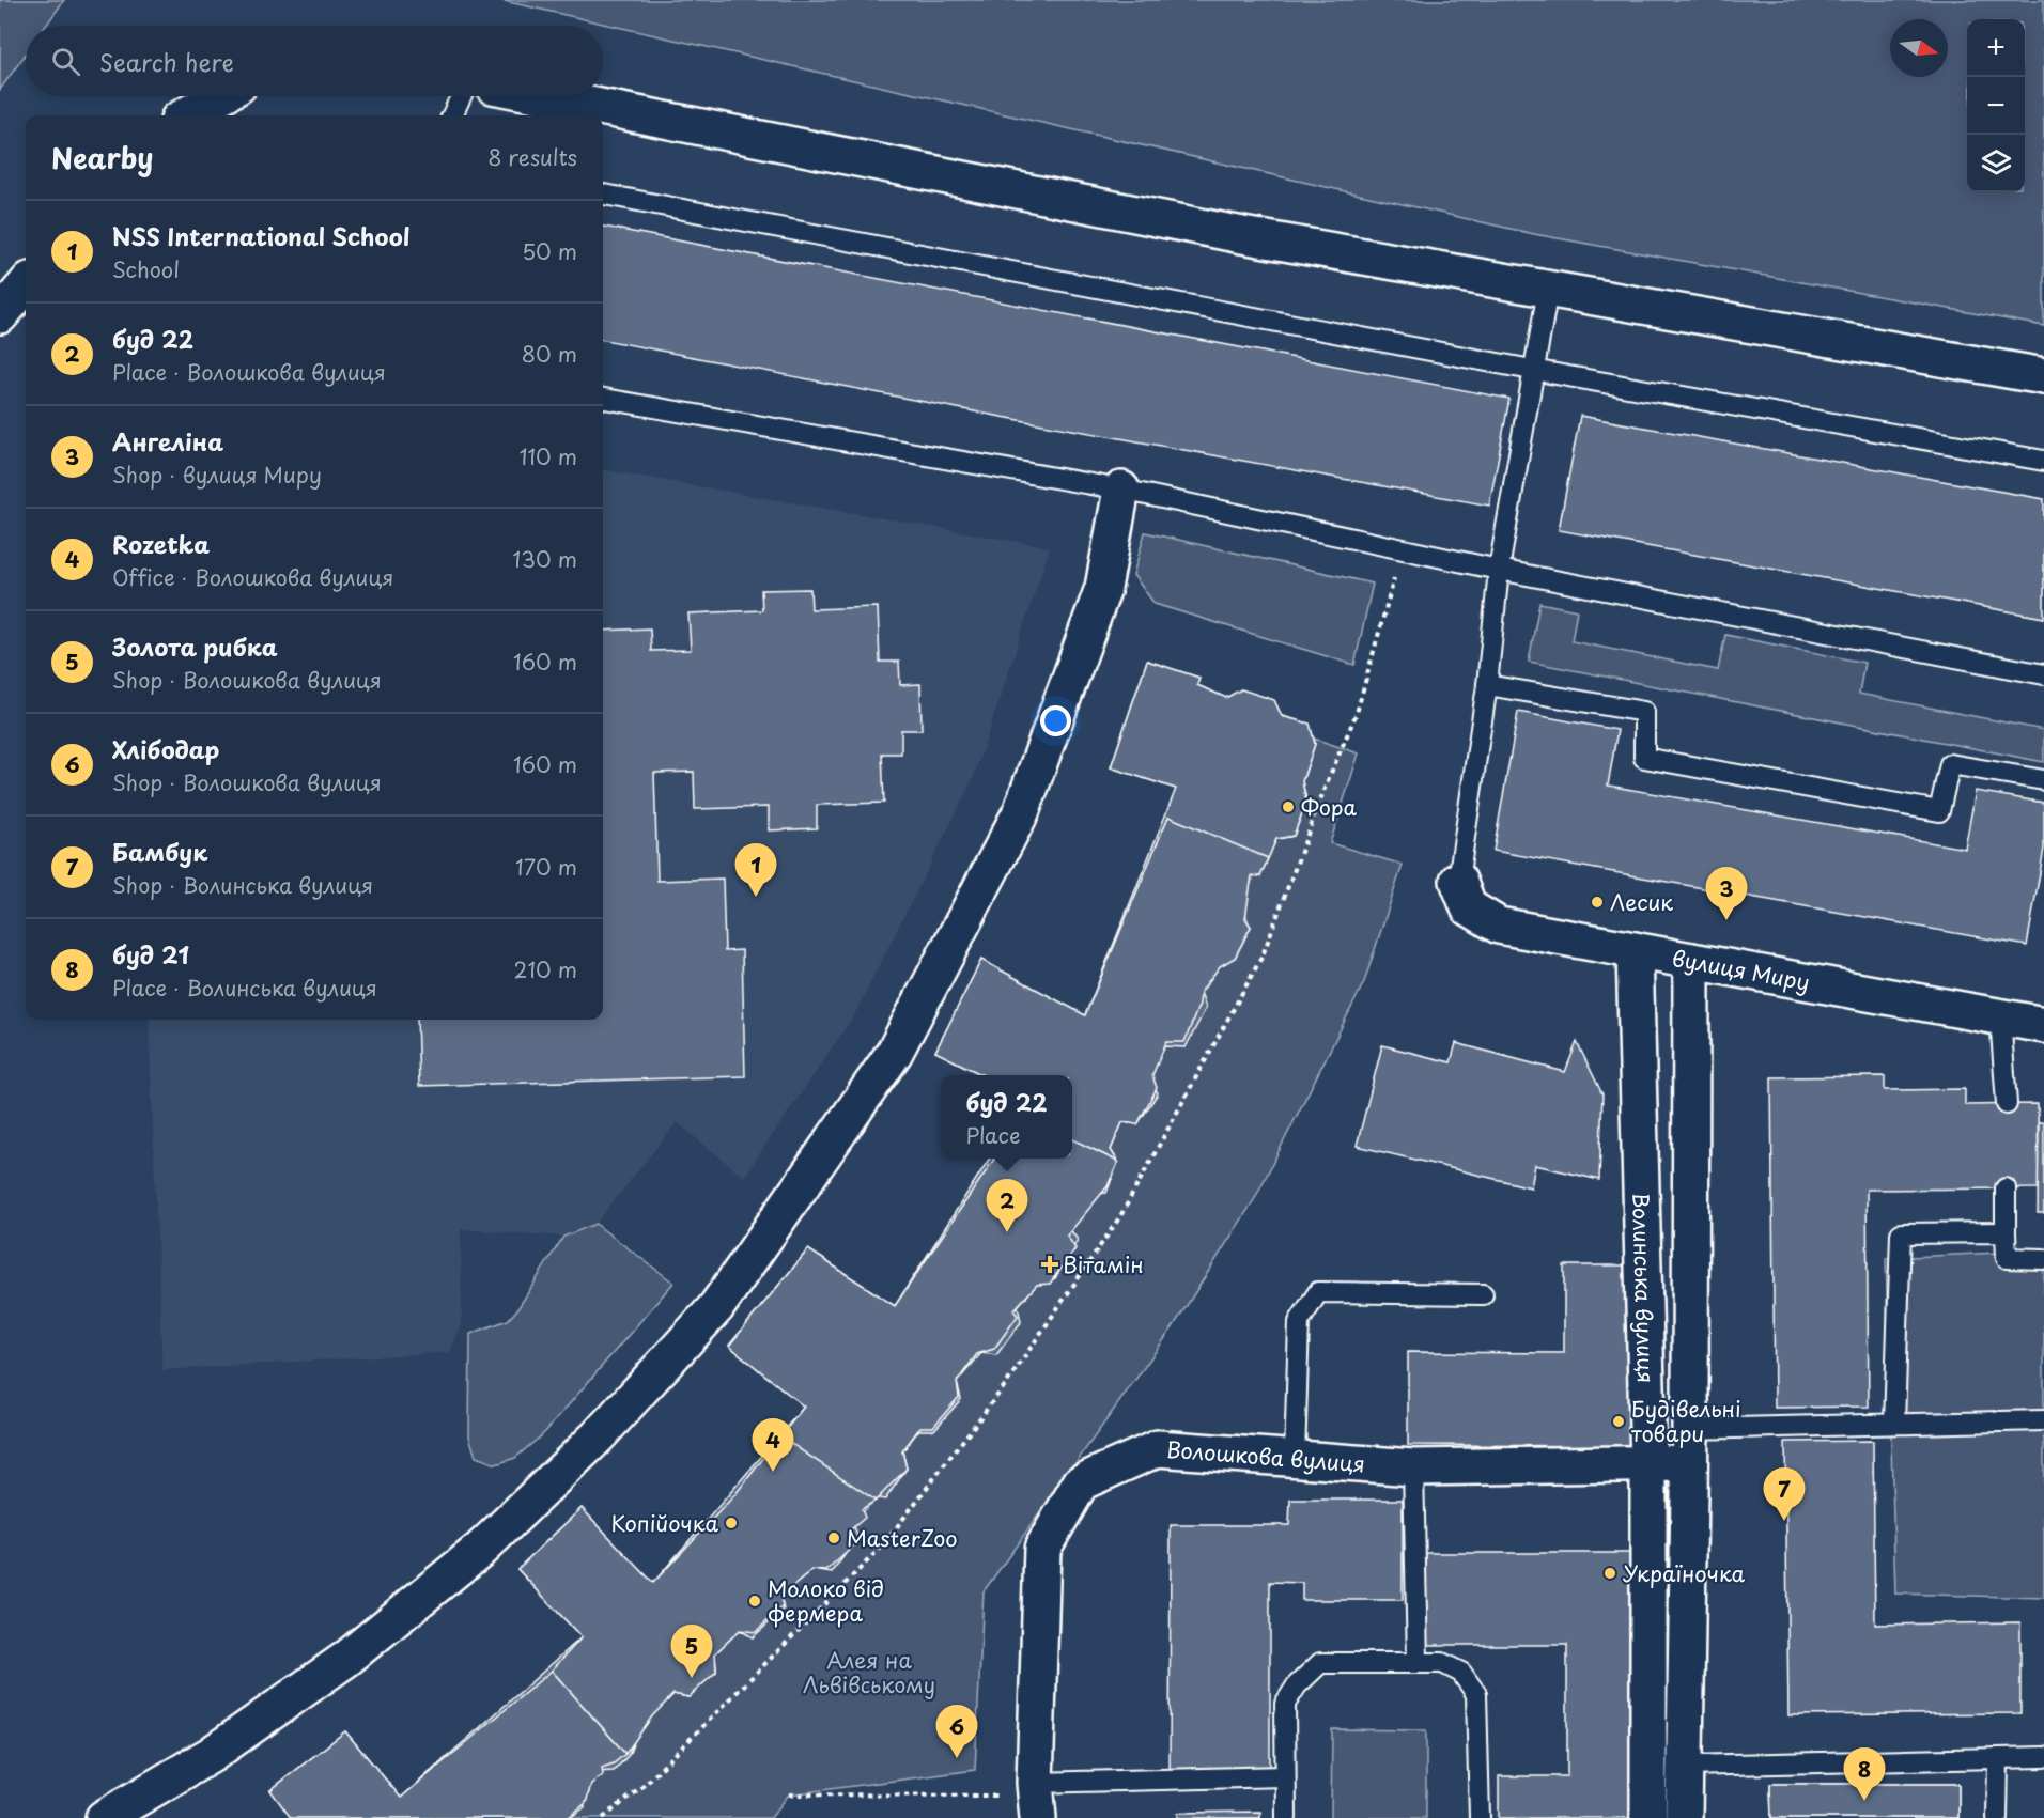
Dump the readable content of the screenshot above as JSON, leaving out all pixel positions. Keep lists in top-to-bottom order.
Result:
{
  "streets": {
    "street": ["вулиця Миру", "Волинська вулиця", "Волошкова вулиця"]
  },
  "crossings": [
    ["вулиця Миру", "Волинська вулиця"],
    ["Волинська вулиця", "Волошкова вулиця"]
  ],
  "parks": ["Алея на Львівському"],
  "places": {
    "other": [
      "Фора",
      "Лесик",
      "Будівельні товари",
      "Копійочка",
      "MasterZoo",
      "Україночка",
      "Молоко від фермера"
    ],
    "health": ["Вітамін"]
  },
  "north": "right",
  "page": {
    "map_buttons": ["+", "−"],
    "search": "Search here",
    "heading": ["Nearby", "8 results"],
    "list": [
      {
        "mark": "1",
        "name": "NSS International School",
        "note": "School",
        "value": "50 m"
      },
      {
        "mark": "2",
        "name": "буд 22",
        "note": "Place · Волошкова вулиця",
        "value": "80 m"
      },
      {
        "mark": "3",
        "name": "Ангеліна",
        "note": "Shop · вулиця Миру",
        "value": "110 m"
      },
      {
        "mark": "4",
        "name": "Rozetka",
        "note": "Office · Волошкова вулиця",
        "value": "130 m"
      },
      {
        "mark": "5",
        "name": "Золота рибка",
        "note": "Shop · Волошкова вулиця",
        "value": "160 m"
      },
      {
        "mark": "6",
        "name": "Хлібодар",
        "note": "Shop · Волошкова вулиця",
        "value": "160 m"
      },
      {
        "mark": "7",
        "name": "Бамбук",
        "note": "Shop · Волинська вулиця",
        "value": "170 m"
      },
      {
        "mark": "8",
        "name": "буд 21",
        "note": "Place · Волинська вулиця",
        "value": "210 m"
      }
    ],
    "pins": [
      "1",
      "3",
      "2",
      "4",
      "7",
      "5",
      "6",
      "8"
    ],
    "popup": ["буд 22", "Place"]
  }
}
